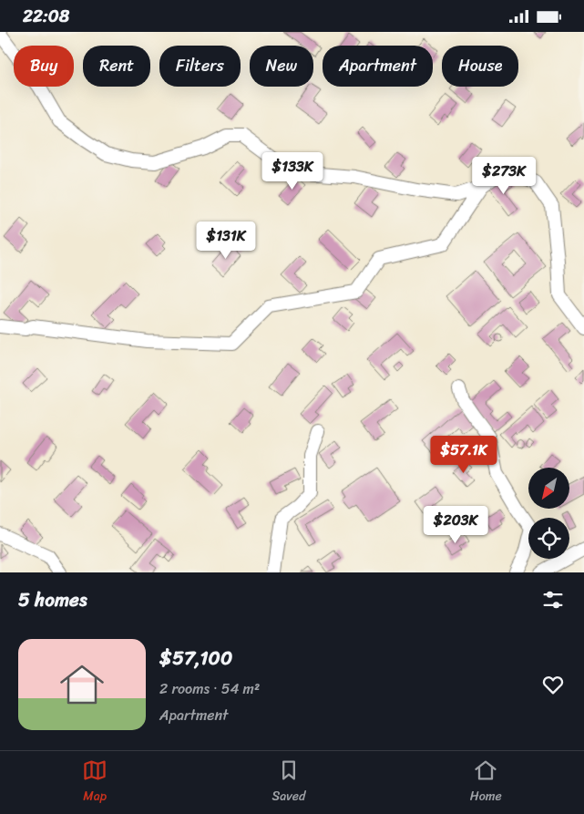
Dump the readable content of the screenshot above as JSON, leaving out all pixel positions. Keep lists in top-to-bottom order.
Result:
{
  "north": "bottom left",
  "page": {
    "status": "22:08",
    "chip": [
      "Buy",
      "Rent",
      "Filters",
      "New",
      "Apartment",
      "House"
    ],
    "price": [
      "$133K",
      "$273K",
      "$131K",
      "$57.1K",
      "$203K"
    ],
    "heading": "5 homes",
    "list": [
      {
        "name": "$57,100",
        "note": "2 rooms · 54 m² · Apartment"
      }
    ],
    "tabs": ["Map", "Saved", "Home"]
  }
}
